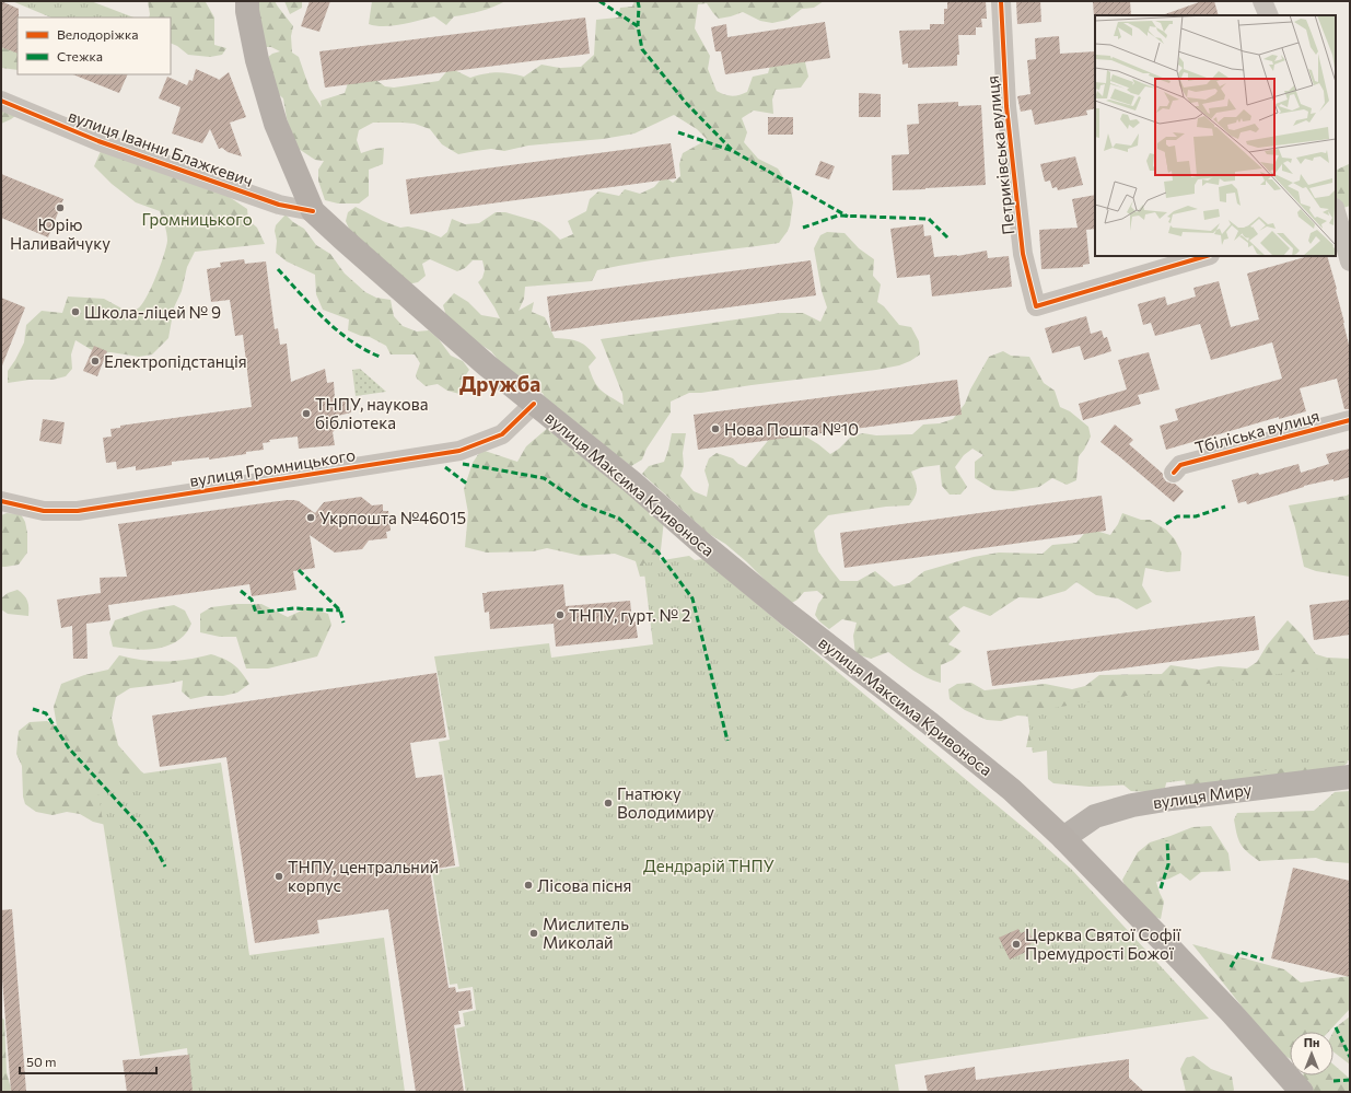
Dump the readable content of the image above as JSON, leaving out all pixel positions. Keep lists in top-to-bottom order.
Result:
{
  "streets": {
    "main road": ["вулиця Максима Кривоноса", "вулиця Миру"],
    "street": [
      "вулиця Іванни Блажкевич",
      "Петриківська вулиця",
      "Тбіліська вулиця",
      "вулиця Громницького"
    ]
  },
  "crossings": [
    ["вулиця Іванни Блажкевич", "вулиця Максима Кривоноса"],
    ["вулиця Громницького", "вулиця Максима Кривоноса"],
    ["вулиця Максима Кривоноса", "вулиця Миру"]
  ],
  "districts": ["Дружба"],
  "parks": ["Громницького", "Дендрарій ТНПУ"],
  "places": [
    "Юрію Наливайчуку",
    "Школа-ліцей № 9",
    "Електропідстанція",
    "ТНПУ, наукова бібліотека",
    "Нова Пошта №10",
    "Укрпошта №46015",
    "ТНПУ, гурт. № 2",
    "Гнатюку Володимиру",
    "ТНПУ, центральний корпус",
    "Лісова пісня",
    "Мислитель Миколай",
    "Церква Святої Софії Премудрості Божої"
  ],
  "legend": ["Велодоріжка", "Стежка"],
  "scale_bar": "50 m",
  "north": "top"
}
